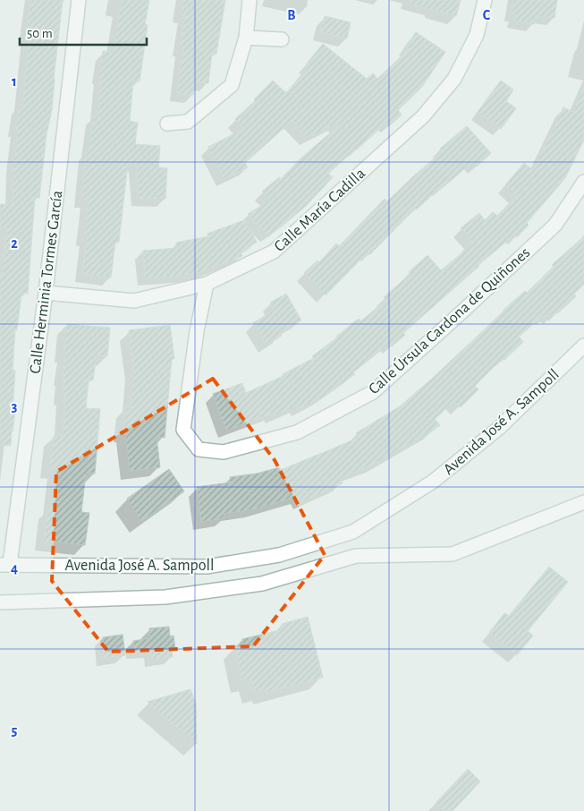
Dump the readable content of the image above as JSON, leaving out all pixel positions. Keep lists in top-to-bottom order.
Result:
{
  "streets": {
    "street": [
      "Calle María Cadilla",
      "Calle Herminia Tormes García",
      "Calle Úrsula Cardona de Quiñones",
      "Avenida José A. Sampoll"
    ]
  },
  "crossings": [
    ["Calle María Cadilla", "Calle Herminia Tormes García"],
    ["Calle María Cadilla", "Calle Úrsula Cardona de Quiñones"],
    ["Calle Herminia Tormes García", "Avenida José A. Sampoll"]
  ],
  "scale_bar": "50 m",
  "grid": {
    "columns": ["B", "C"],
    "rows": [
      "1",
      "2",
      "3",
      "4",
      "5"
    ]
  }
}
